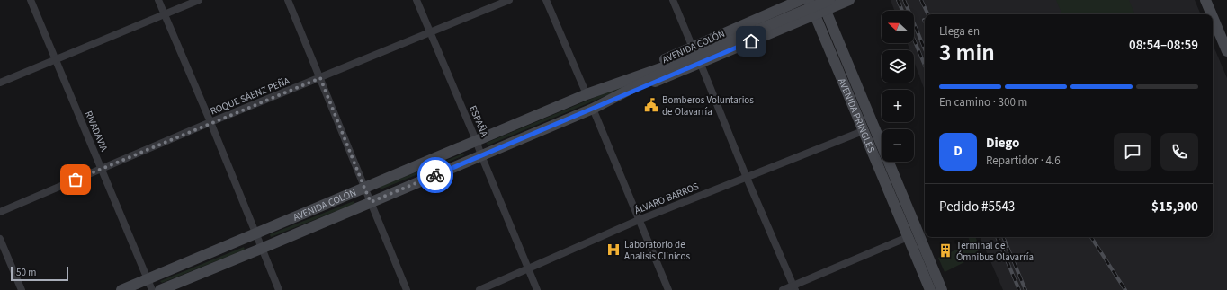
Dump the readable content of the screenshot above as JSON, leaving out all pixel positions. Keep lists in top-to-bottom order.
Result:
{
  "streets": {
    "main road": ["AVENIDA COLÓN", "AVENIDA PRINGLES"],
    "street": [
      "ROQUE SÁENZ PEÑA",
      "ESPAÑA",
      "RIVADAVIA",
      "ÁLVARO BARROS"
    ]
  },
  "crossings": [
    ["AVENIDA COLÓN", "AVENIDA PRINGLES"],
    ["AVENIDA COLÓN", "ESPAÑA"],
    ["AVENIDA COLÓN", "RIVADAVIA"],
    ["ROQUE SÁENZ PEÑA", "ESPAÑA"],
    ["ROQUE SÁENZ PEÑA", "RIVADAVIA"],
    ["AVENIDA PRINGLES", "ÁLVARO BARROS"],
    ["ESPAÑA", "ÁLVARO BARROS"]
  ],
  "places": {
    "public building": ["Bomberos Voluntarios de Olavarría"],
    "hospital": ["Laboratorio de Analisis Clinicos"],
    "building": ["Terminal de Ómnibus Olavarría"]
  },
  "scale_bar": "50 m",
  "north": "left",
  "page": {
    "map_buttons": ["+", "−"],
    "heading": ["3 min", "Llega en", "08:54–08:59"],
    "panel": [
      "Diego",
      "Repartidor · 4.6",
      "Pedido #5543",
      "$15,900"
    ],
    "bar": "En camino · 300 m",
    "round": "D",
    "scale": "50 m"
  }
}
